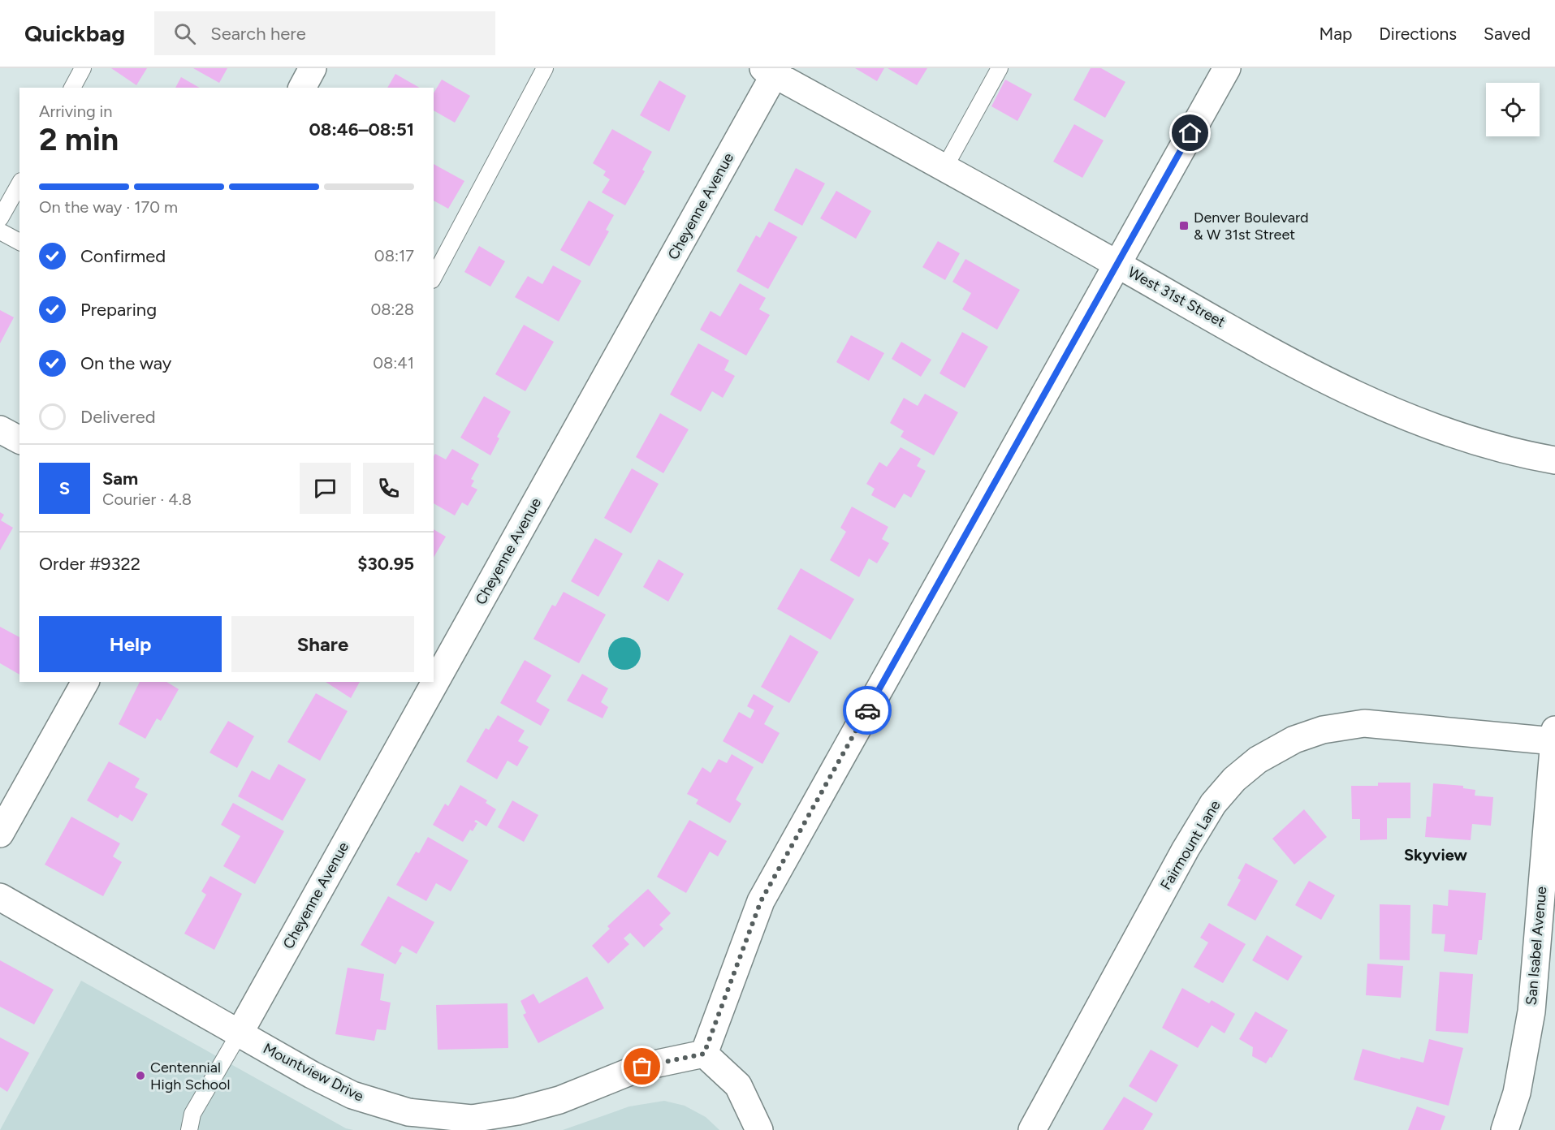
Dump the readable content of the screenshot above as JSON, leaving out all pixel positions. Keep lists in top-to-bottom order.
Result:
{
  "streets": {
    "street": [
      "Cheyenne Avenue",
      "West 31st Street",
      "Fairmount Lane",
      "San Isabel Avenue",
      "Mountview Drive"
    ]
  },
  "crossings": [
    ["Cheyenne Avenue", "West 31st Street"],
    ["Cheyenne Avenue", "Mountview Drive"],
    ["Fairmount Lane", "San Isabel Avenue"]
  ],
  "districts": ["Skyview"],
  "places": {
    "transit": ["Denver Boulevard & W 31st Street"],
    "other": ["Centennial High School"]
  },
  "page": {
    "header": "Quickbag",
    "search": "Search here",
    "nav": ["Map", "Directions", "Saved"],
    "heading": ["2 min", "Arriving in", "08:46–08:51"],
    "panel": [
      "Sam",
      "Courier · 4.8",
      "Order #9322",
      "$30.95"
    ],
    "bar": "On the way · 170 m",
    "list": [
      ["Confirmed", "08:17"],
      ["Preparing", "08:28"],
      ["On the way", "08:41"],
      "Delivered"
    ],
    "round": "S",
    "buttons": ["Help", "Share"]
  }
}
